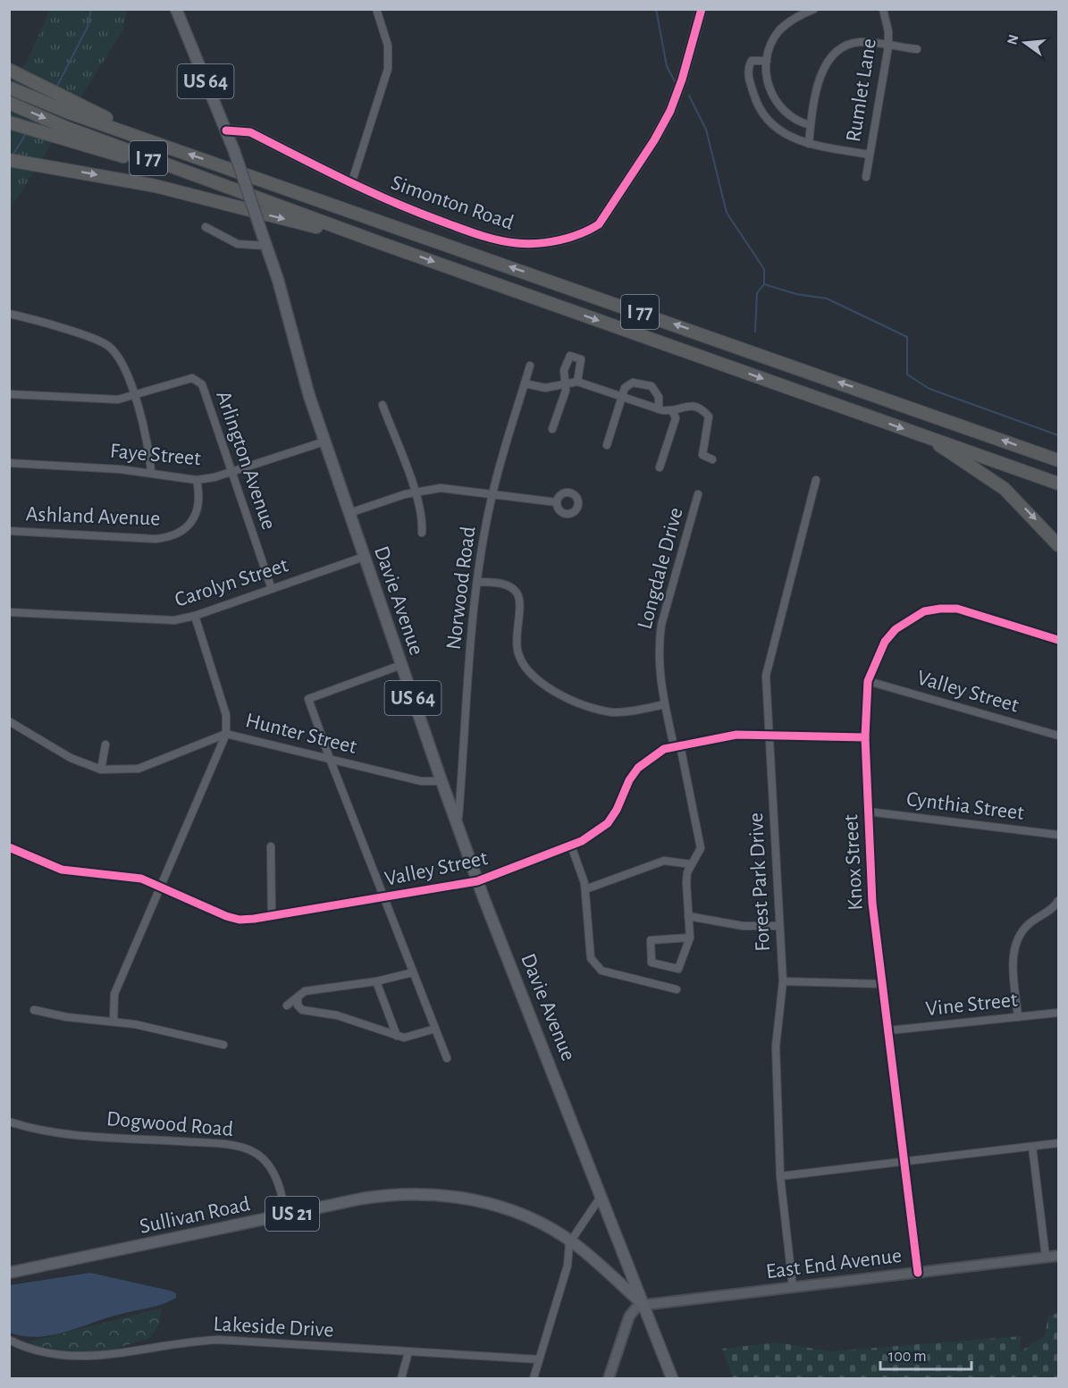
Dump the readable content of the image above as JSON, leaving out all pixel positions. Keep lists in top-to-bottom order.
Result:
{
  "streets": {
    "highway": ["I 77"],
    "main road": [
      "US 64",
      "Davie Avenue",
      "US 21",
      "Sullivan Road"
    ],
    "street": [
      "Rumlet Lane",
      "Simonton Road",
      "Faye Street",
      "Arlington Avenue",
      "Ashland Avenue",
      "Longdale Drive",
      "Carolyn Street",
      "Norwood Road",
      "Valley Street",
      "Hunter Street",
      "Cynthia Street",
      "Knox Street",
      "Forest Park Drive",
      "Vine Street",
      "Dogwood Road",
      "East End Avenue",
      "Lakeside Drive"
    ]
  },
  "crossings": [
    ["Simonton Road", "Davie Avenue"],
    ["Faye Street", "Arlington Avenue"],
    ["Faye Street", "Ashland Avenue"],
    ["Faye Street", "Davie Avenue"],
    ["Arlington Avenue", "Carolyn Street"],
    ["Longdale Drive", "Valley Street"],
    ["Carolyn Street", "Davie Avenue"],
    ["Norwood Road", "Davie Avenue"],
    ["Davie Avenue", "Valley Street"],
    ["Davie Avenue", "Hunter Street"],
    ["Davie Avenue", "Sullivan Road"],
    ["Davie Avenue", "East End Avenue"],
    ["Valley Street", "Knox Street"],
    ["Valley Street", "Forest Park Drive"],
    ["Cynthia Street", "Knox Street"],
    ["Knox Street", "Vine Street"],
    ["Knox Street", "East End Avenue"],
    ["Forest Park Drive", "East End Avenue"],
    ["Dogwood Road", "Sullivan Road"],
    ["Sullivan Road", "East End Avenue"]
  ],
  "scale_bar": "100 m",
  "north": "left"
}
